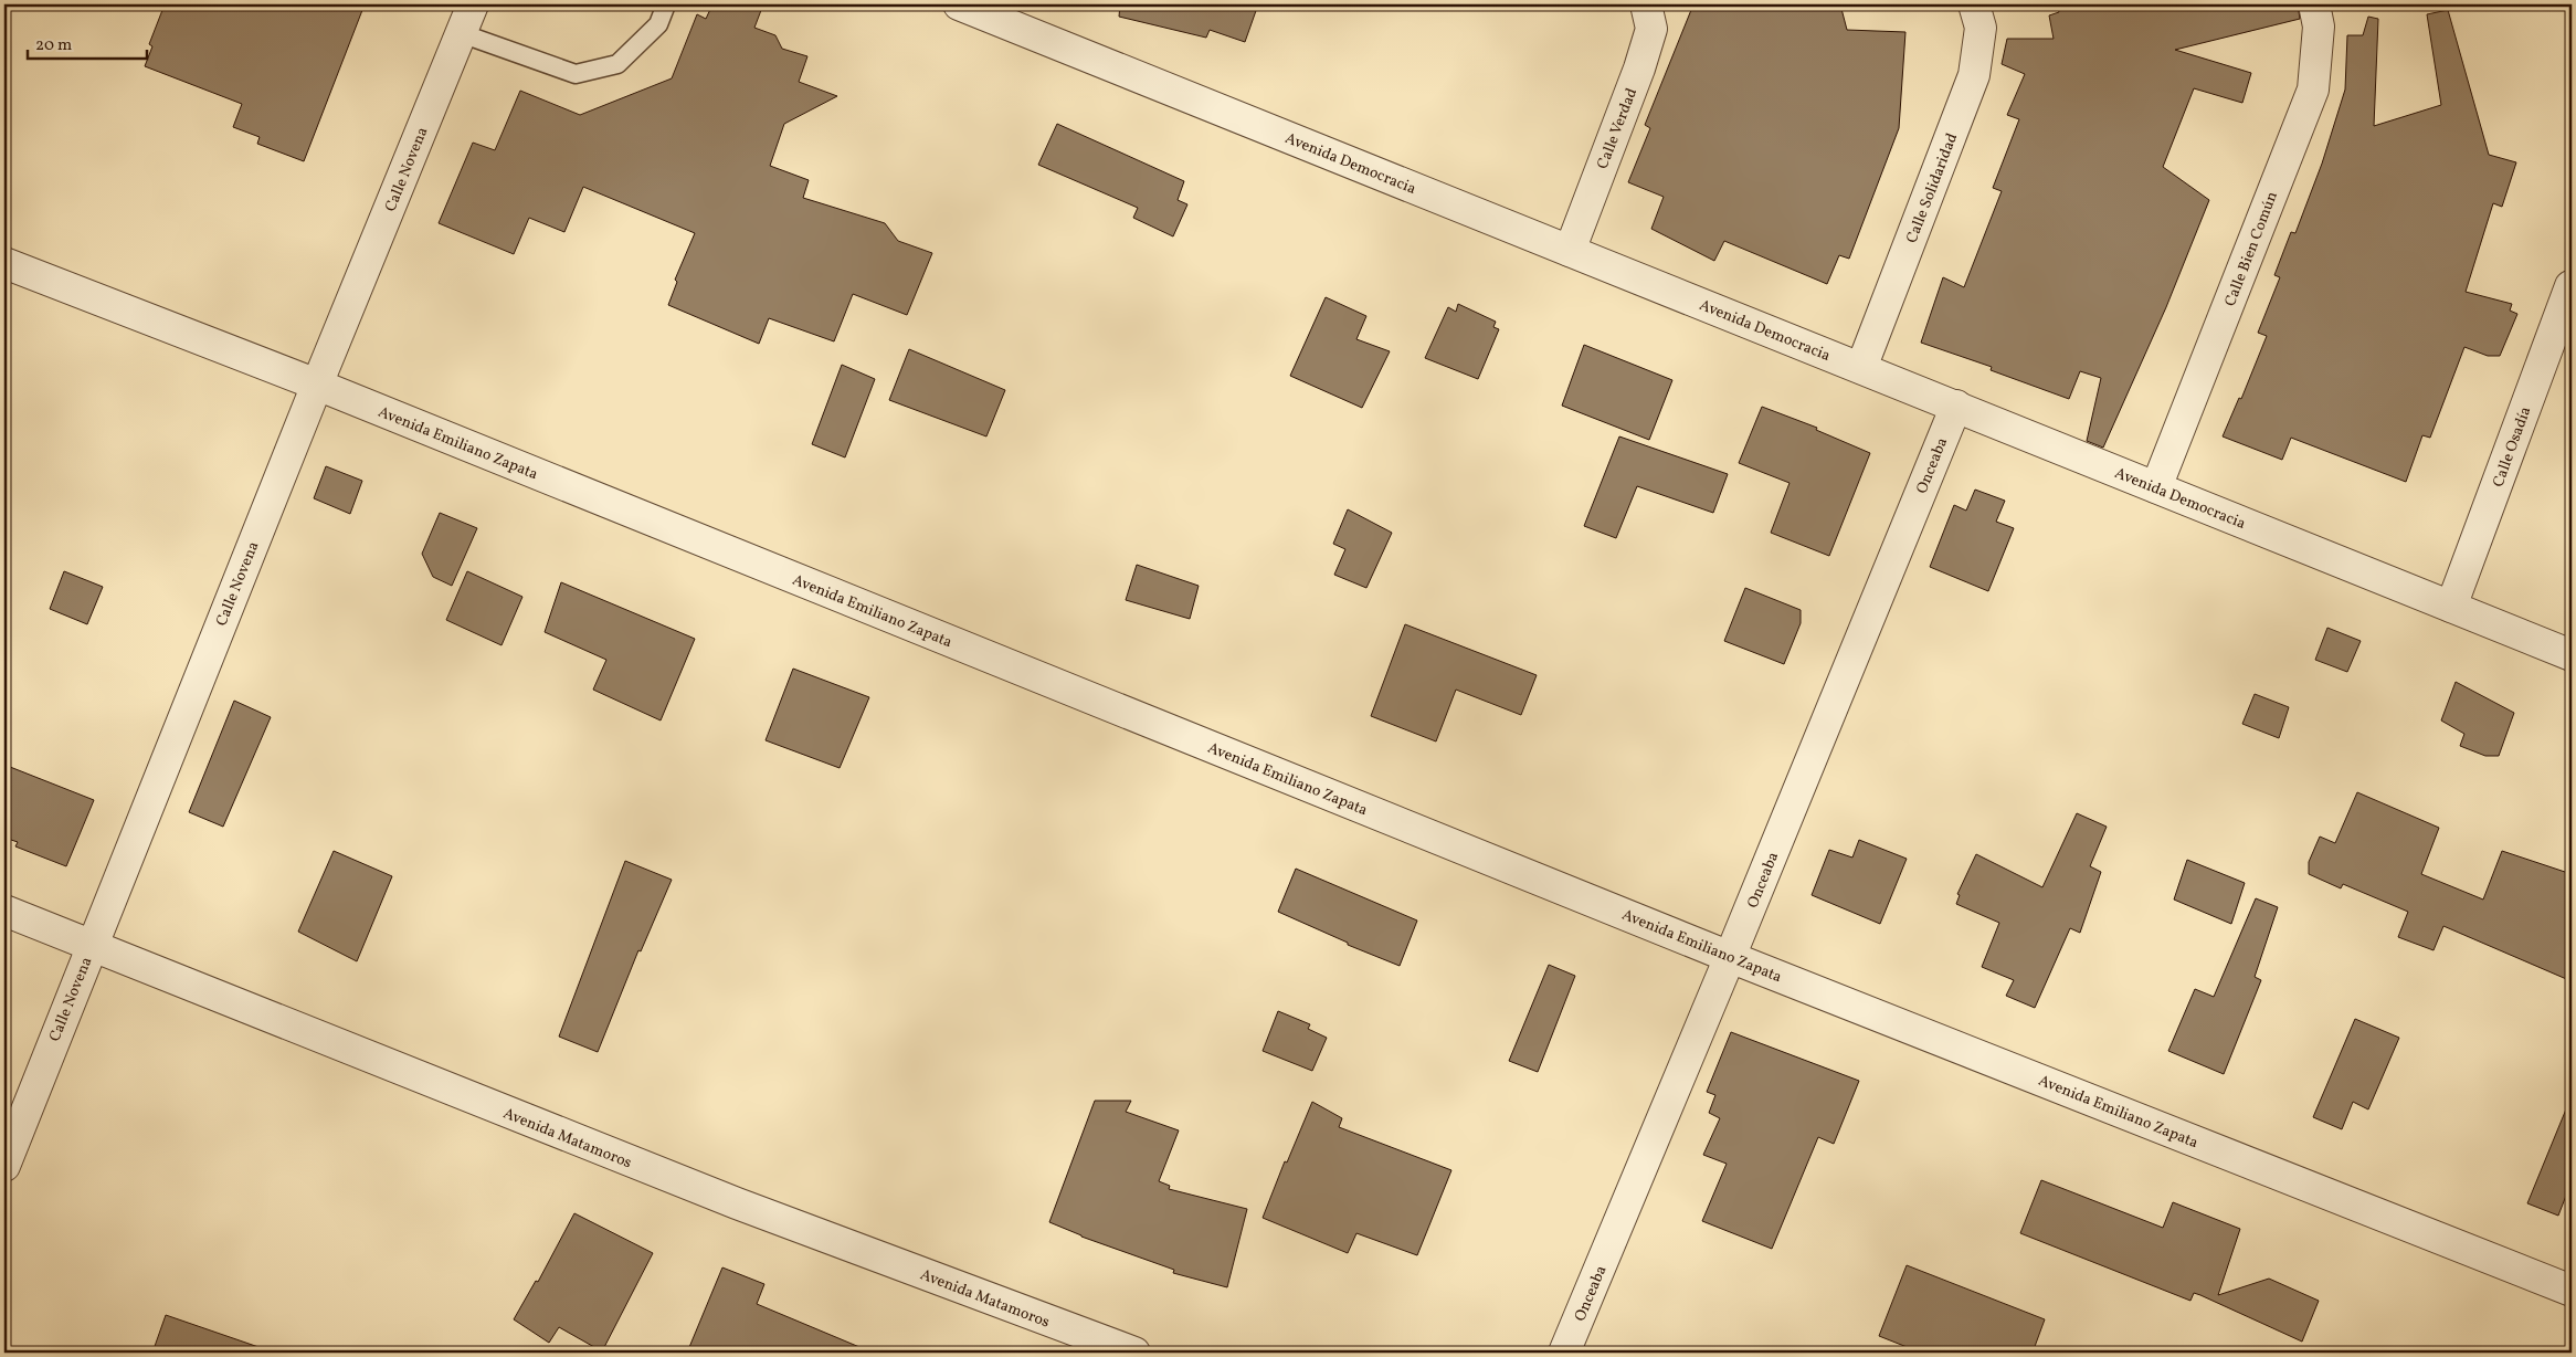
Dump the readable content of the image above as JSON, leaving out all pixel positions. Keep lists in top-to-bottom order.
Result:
{
  "streets": {
    "street": [
      "Calle Verdad",
      "Avenida Democracia",
      "Calle Novena",
      "Calle Solidaridad",
      "Calle Bien Común",
      "Avenida Emiliano Zapata",
      "Calle Osadía",
      "Onceaba",
      "Avenida Matamoros"
    ]
  },
  "crossings": [
    ["Calle Verdad", "Avenida Democracia"],
    ["Avenida Democracia", "Calle Solidaridad"],
    ["Avenida Democracia", "Calle Bien Común"],
    ["Avenida Democracia", "Calle Osadía"],
    ["Avenida Democracia", "Onceaba"],
    ["Calle Novena", "Avenida Emiliano Zapata"],
    ["Calle Novena", "Avenida Matamoros"],
    ["Avenida Emiliano Zapata", "Onceaba"]
  ],
  "scale_bar": "20 m"
}
